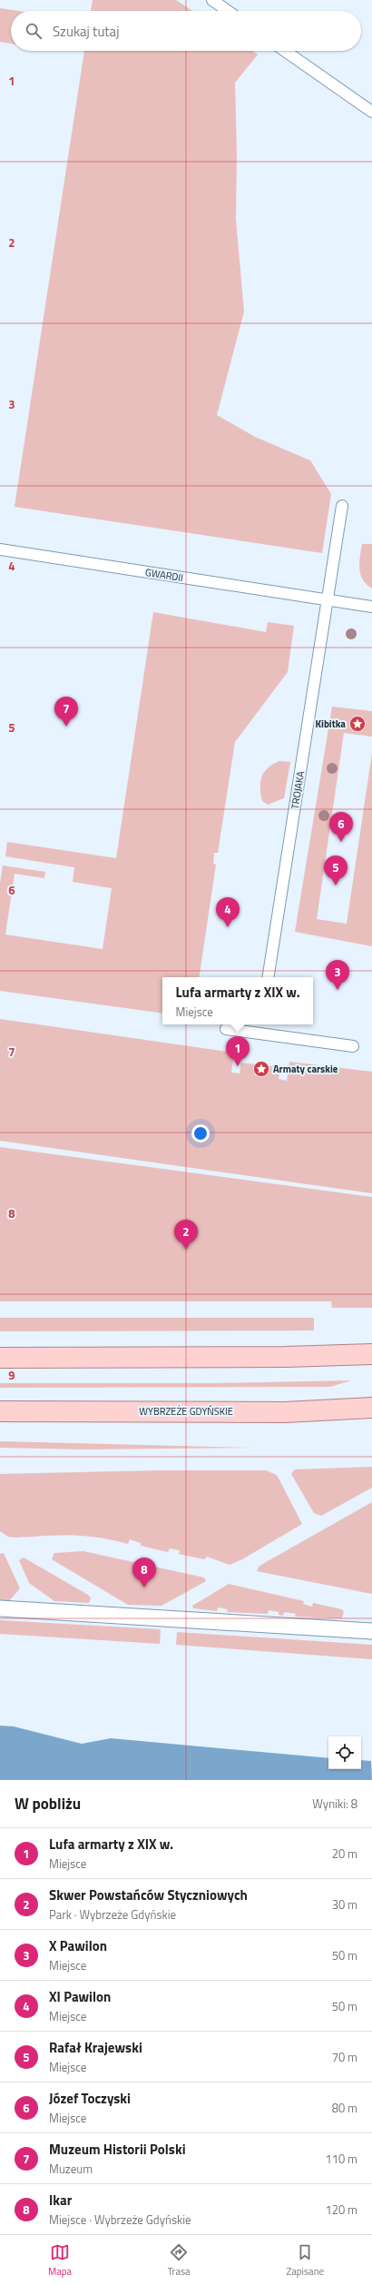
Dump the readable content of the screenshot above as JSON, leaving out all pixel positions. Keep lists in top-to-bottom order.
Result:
{
  "streets": {
    "main road": ["WYBRZEŻE GDYŃSKIE"],
    "lane": ["GWARDII", "TROJAKA"]
  },
  "crossings": [
    ["GWARDII", "TROJAKA"]
  ],
  "places": {
    "place": ["Kibitka", "Armaty carskie"]
  },
  "page": {
    "search": "Szukaj tutaj",
    "pins": [
      "7",
      "6",
      "5",
      "4",
      "3",
      "1",
      "2",
      "8"
    ],
    "popup": ["Lufa armarty z XIX w.", "Miejsce"],
    "heading": ["W pobliżu", "Wyniki: 8"],
    "list": [
      {
        "mark": "1",
        "name": "Lufa armarty z XIX w.",
        "note": "Miejsce",
        "value": "20 m"
      },
      {
        "mark": "2",
        "name": "Skwer Powstańców Styczniowych",
        "note": "Park · Wybrzeże Gdyńskie",
        "value": "30 m"
      },
      {
        "mark": "3",
        "name": "X Pawilon",
        "note": "Miejsce",
        "value": "50 m"
      },
      {
        "mark": "4",
        "name": "XI Pawilon",
        "note": "Miejsce",
        "value": "50 m"
      },
      {
        "mark": "5",
        "name": "Rafał Krajewski",
        "note": "Miejsce",
        "value": "70 m"
      },
      {
        "mark": "6",
        "name": "Józef Toczyski",
        "note": "Miejsce",
        "value": "80 m"
      },
      {
        "mark": "7",
        "name": "Muzeum Historii Polski",
        "note": "Muzeum",
        "value": "110 m"
      },
      {
        "mark": "8",
        "name": "Ikar",
        "note": "Miejsce · Wybrzeże Gdyńskie",
        "value": "120 m"
      }
    ],
    "nav": ["Mapa", "Trasa", "Zapisane"]
  },
  "grid": {
    "rows": [
      "1",
      "2",
      "3",
      "4",
      "5",
      "6",
      "7",
      "8",
      "9"
    ]
  }
}
